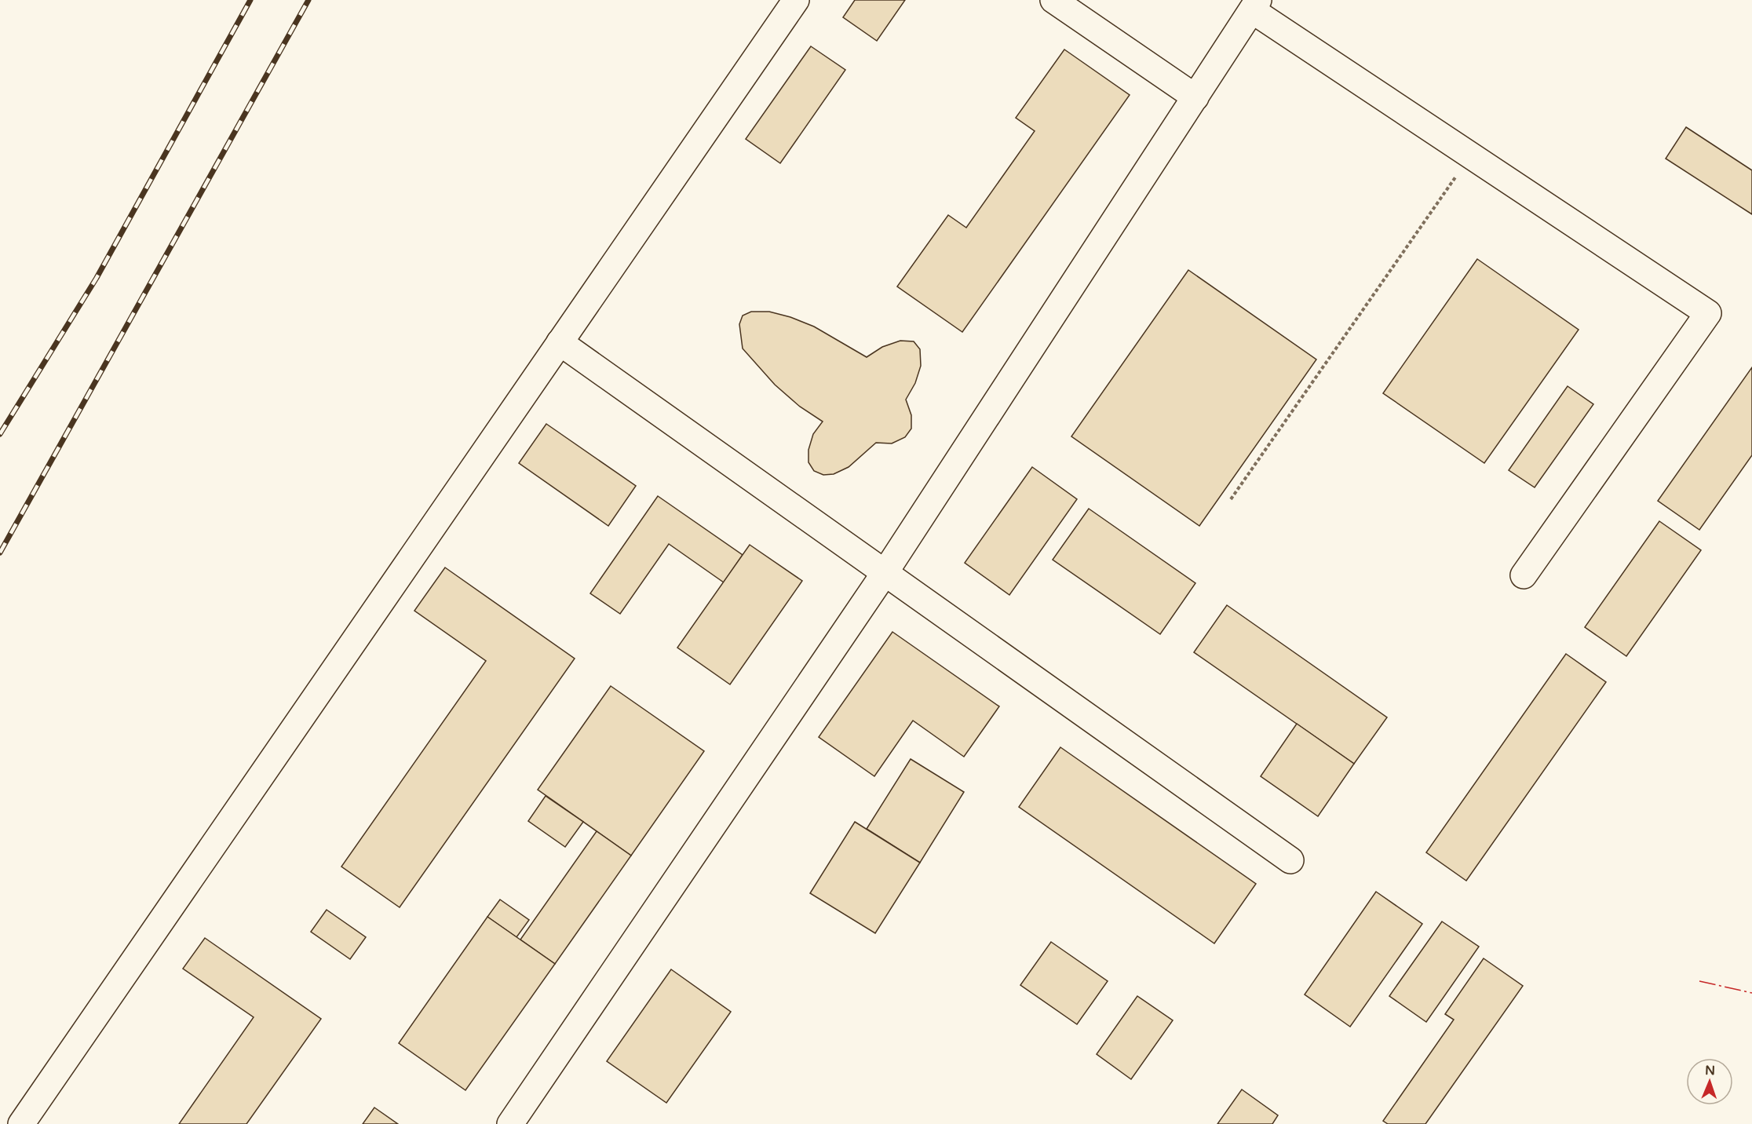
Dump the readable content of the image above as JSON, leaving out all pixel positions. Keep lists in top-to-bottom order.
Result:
{
  "north": "top"
}
